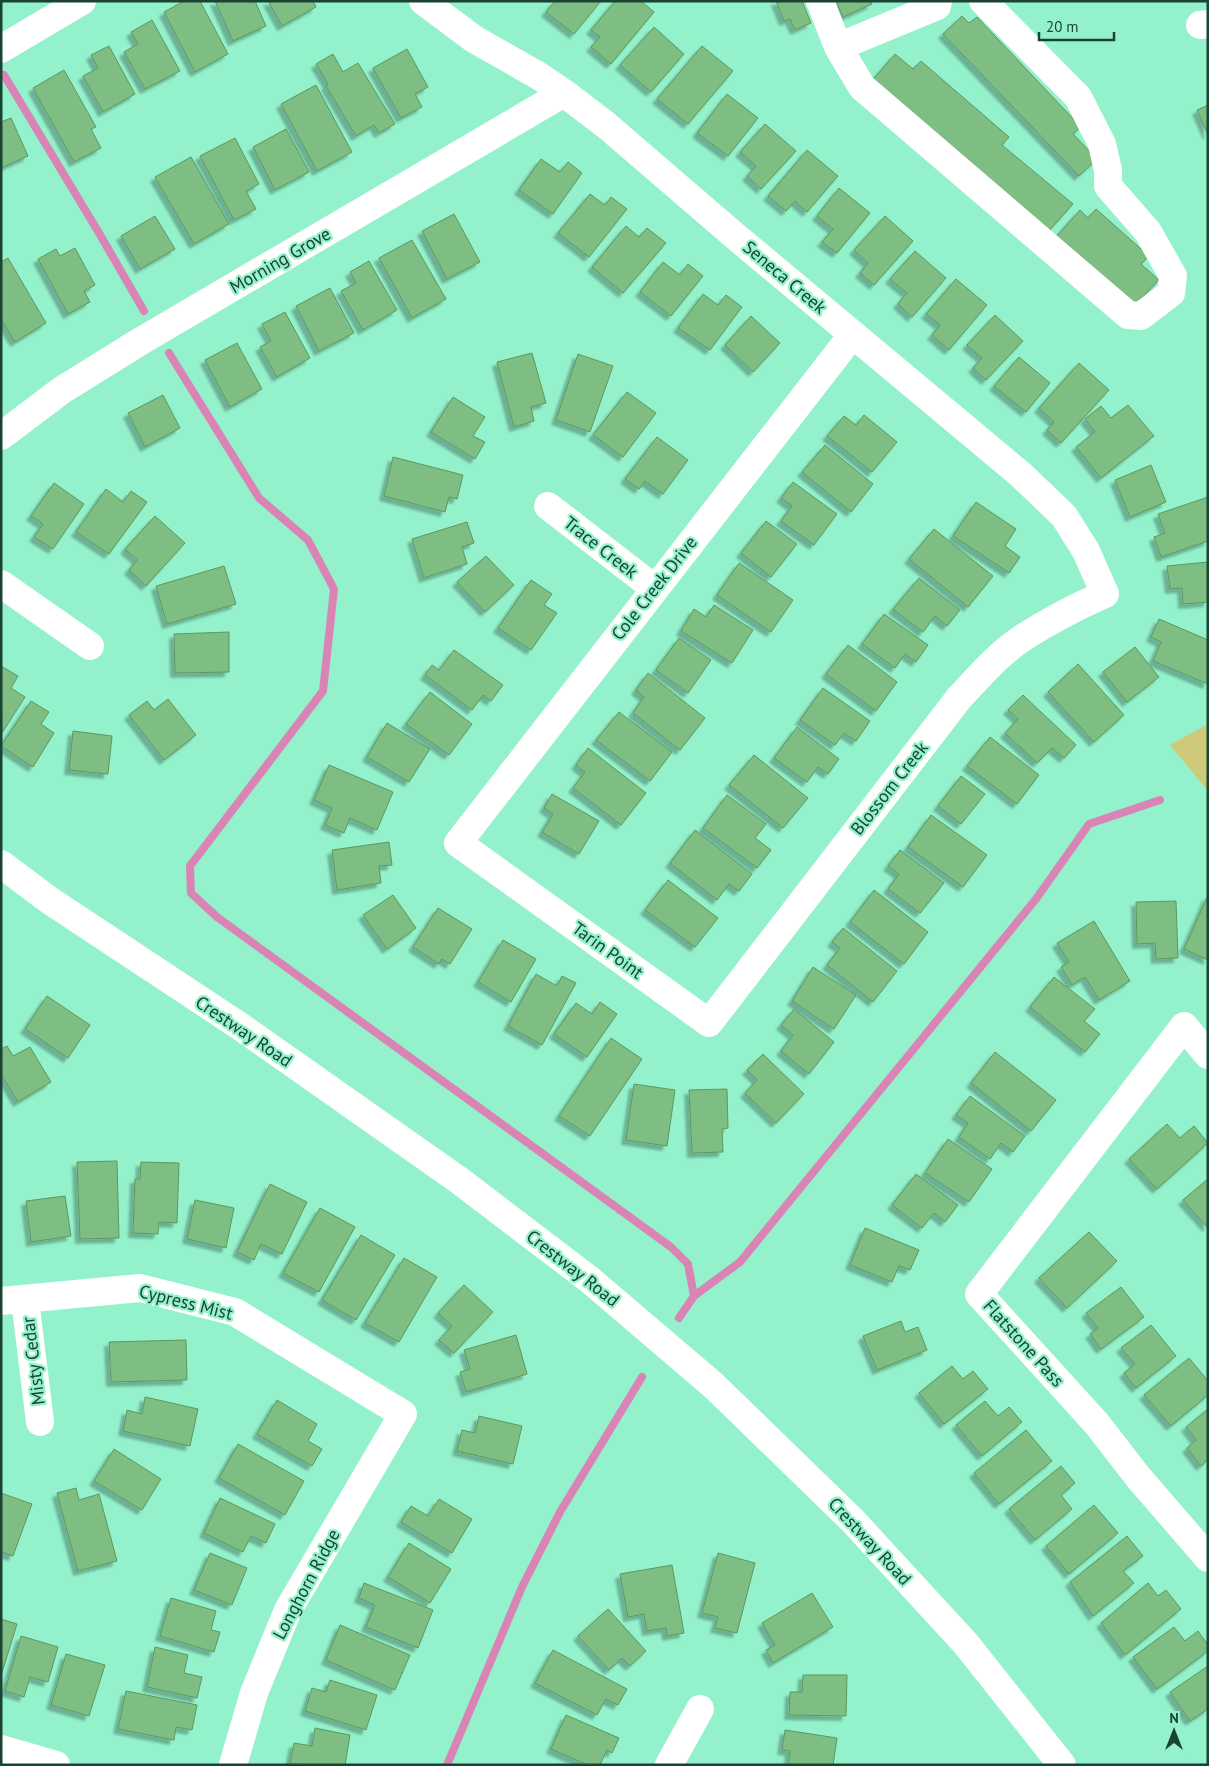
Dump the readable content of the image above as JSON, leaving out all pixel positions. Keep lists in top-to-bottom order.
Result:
{
  "streets": {
    "street": [
      "Morning Grove",
      "Seneca Creek",
      "Trace Creek",
      "Cole Creek Drive",
      "Blossom Creek",
      "Tarin Point",
      "Crestway Road",
      "Cypress Mist",
      "Flatstone Pass",
      "Misty Cedar",
      "Longhorn Ridge"
    ]
  },
  "crossings": [
    ["Morning Grove", "Seneca Creek"],
    ["Seneca Creek", "Cole Creek Drive"],
    ["Seneca Creek", "Blossom Creek"],
    ["Trace Creek", "Cole Creek Drive"],
    ["Cole Creek Drive", "Tarin Point"],
    ["Blossom Creek", "Tarin Point"],
    ["Cypress Mist", "Misty Cedar"],
    ["Cypress Mist", "Longhorn Ridge"]
  ],
  "scale_bar": "20 m",
  "north": "top"
}
